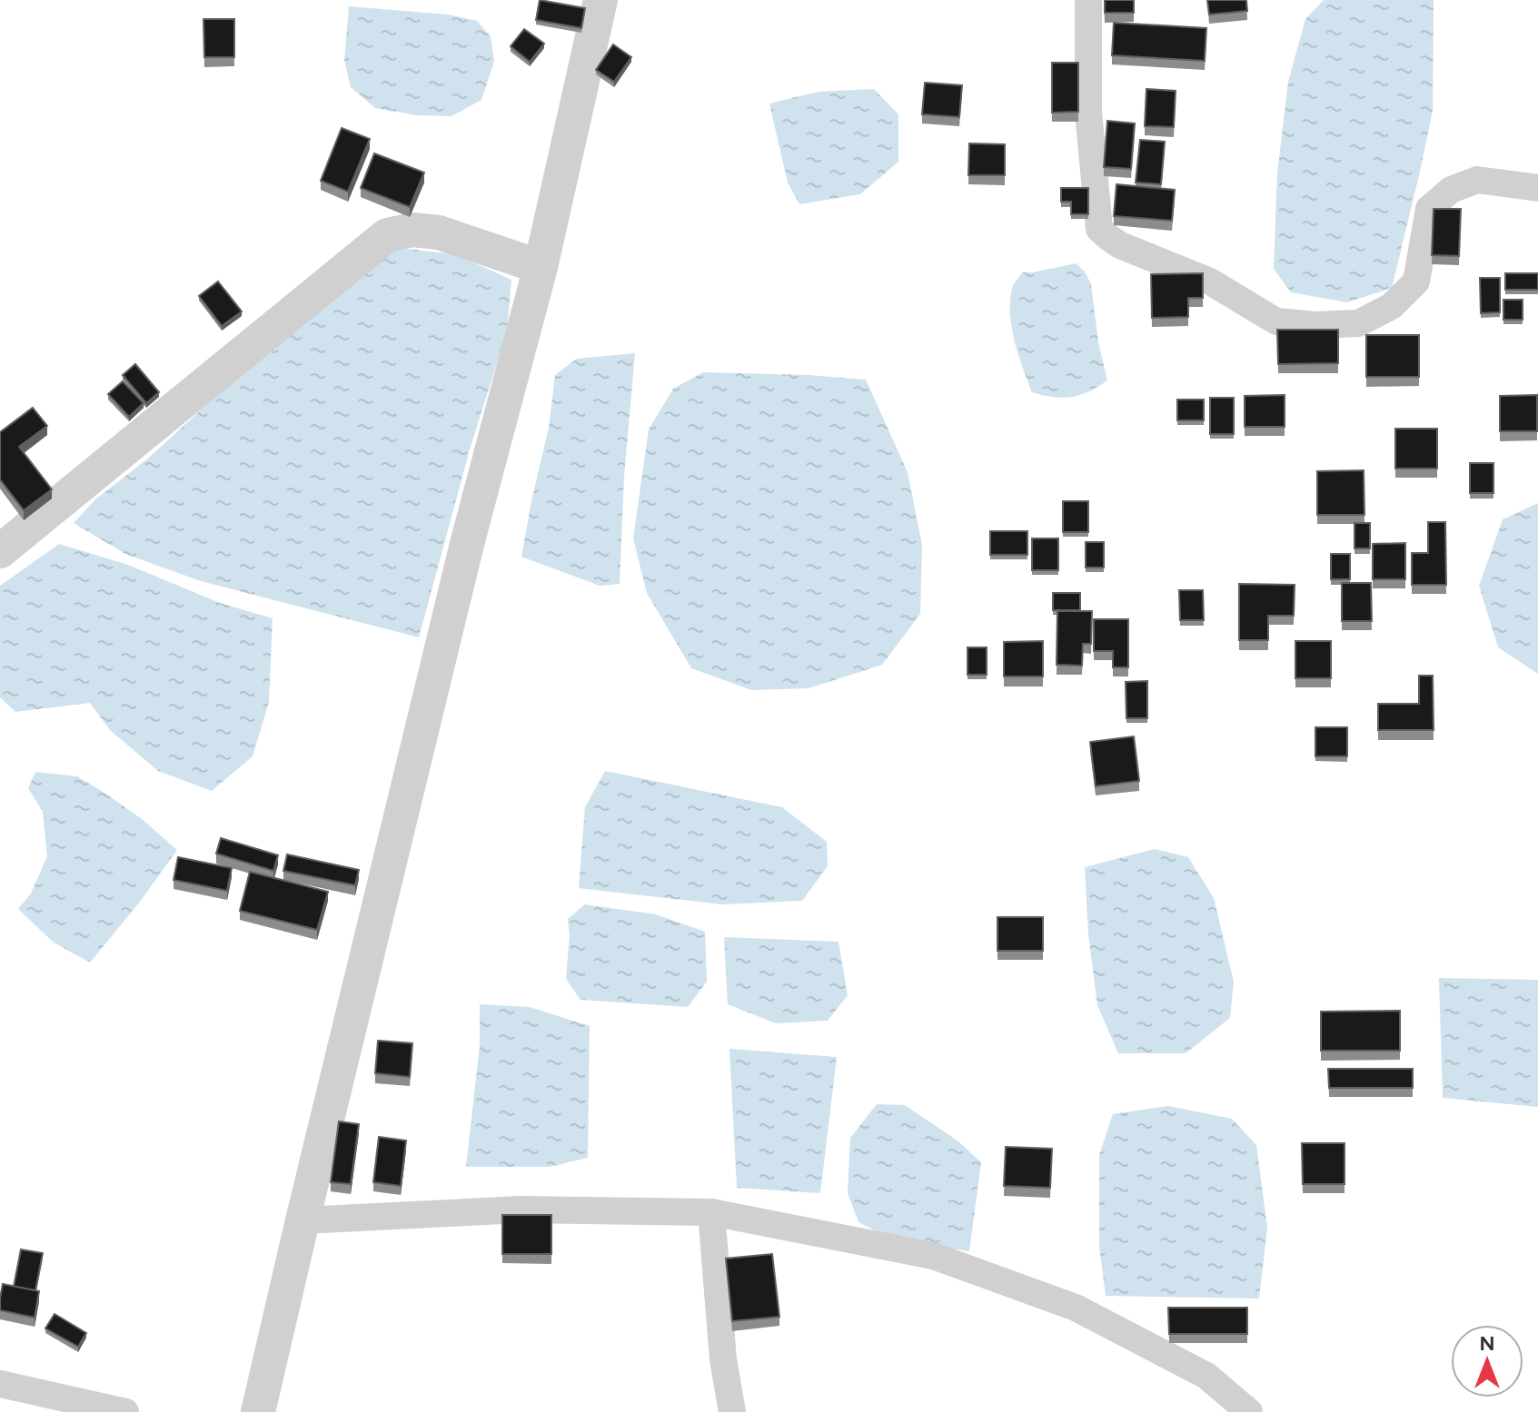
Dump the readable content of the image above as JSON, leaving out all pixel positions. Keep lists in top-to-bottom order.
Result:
{
  "north": "top"
}
